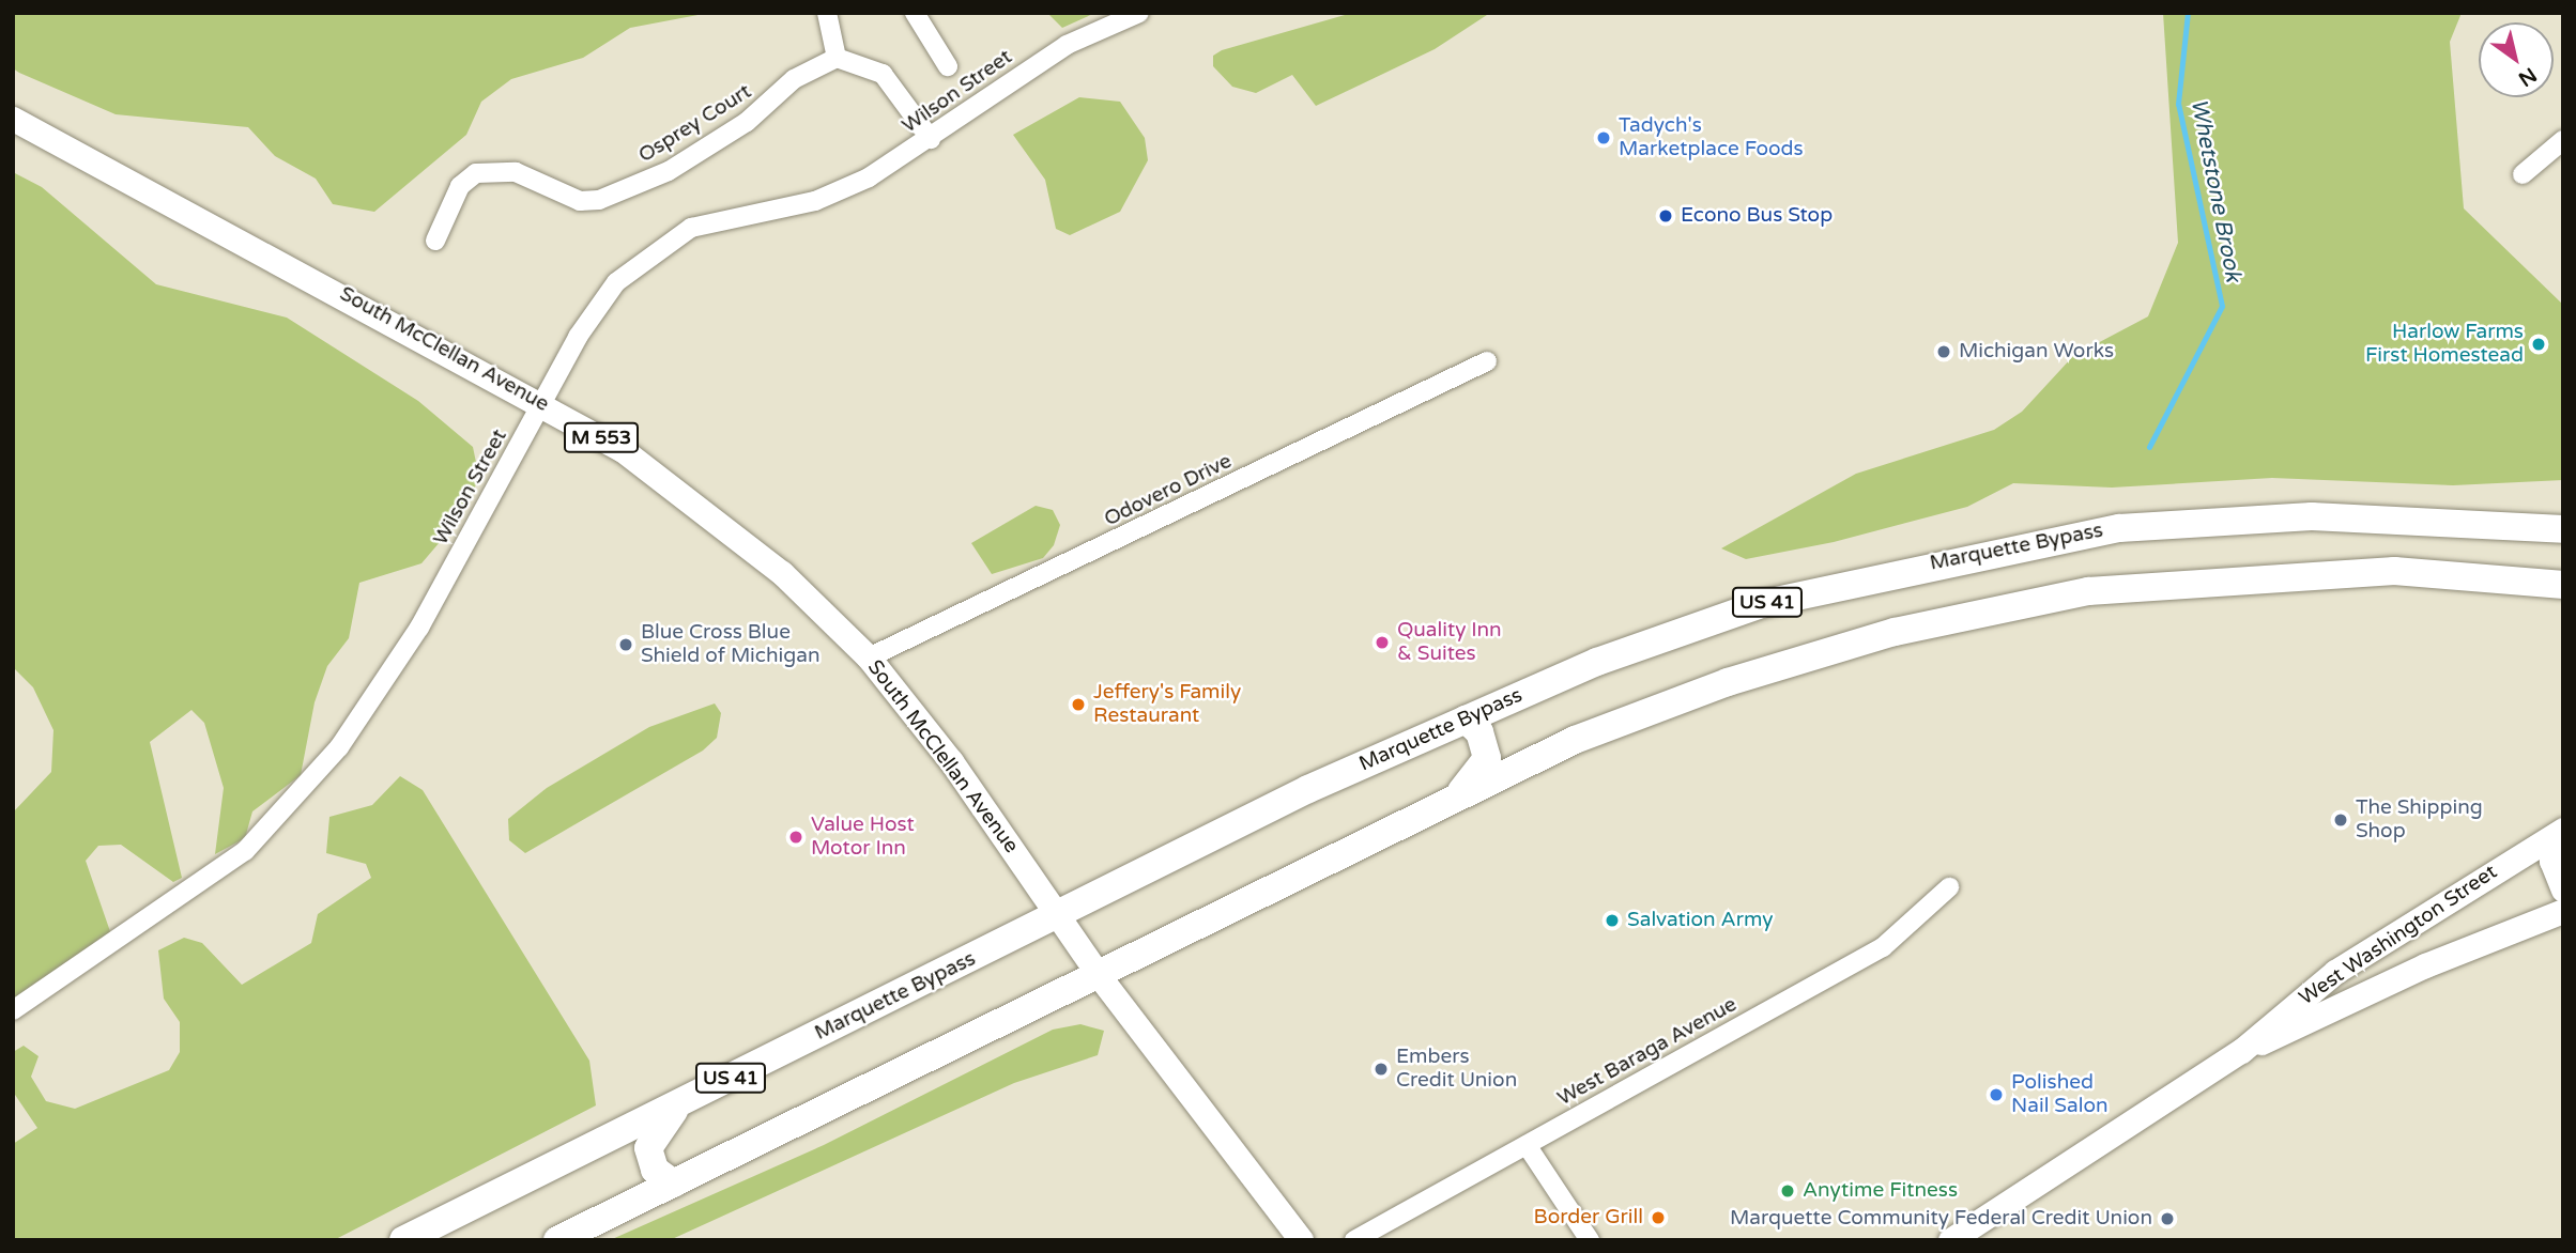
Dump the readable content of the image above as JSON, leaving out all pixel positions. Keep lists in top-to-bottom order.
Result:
{
  "streets": {
    "highway": ["Marquette Bypass", "US 41"],
    "main road": ["South McClellan Avenue", "M 553", "West Washington Street"],
    "street": [
      "Wilson Street",
      "Osprey Court",
      "Odovero Drive",
      "West Baraga Avenue"
    ]
  },
  "crossings": [
    ["Wilson Street", "South McClellan Avenue"],
    ["South McClellan Avenue", "Odovero Drive"],
    ["South McClellan Avenue", "Marquette Bypass"]
  ],
  "water": ["Whetstone Brook"],
  "places": [
    "Tadych's Marketplace Foods",
    "Econo Bus Stop",
    "Harlow Farms First Homestead",
    "Michigan Works",
    "Quality Inn & Suites",
    "Blue Cross Blue Shield of Michigan",
    "Jeffery's Family Restaurant",
    "The Shipping Shop",
    "Value Host Motor Inn",
    "Salvation Army",
    "Embers Credit Union",
    "Polished Nail Salon",
    "Anytime Fitness",
    "Border Grill",
    "Marquette Community Federal Credit Union"
  ],
  "north": "bottom right"
}
